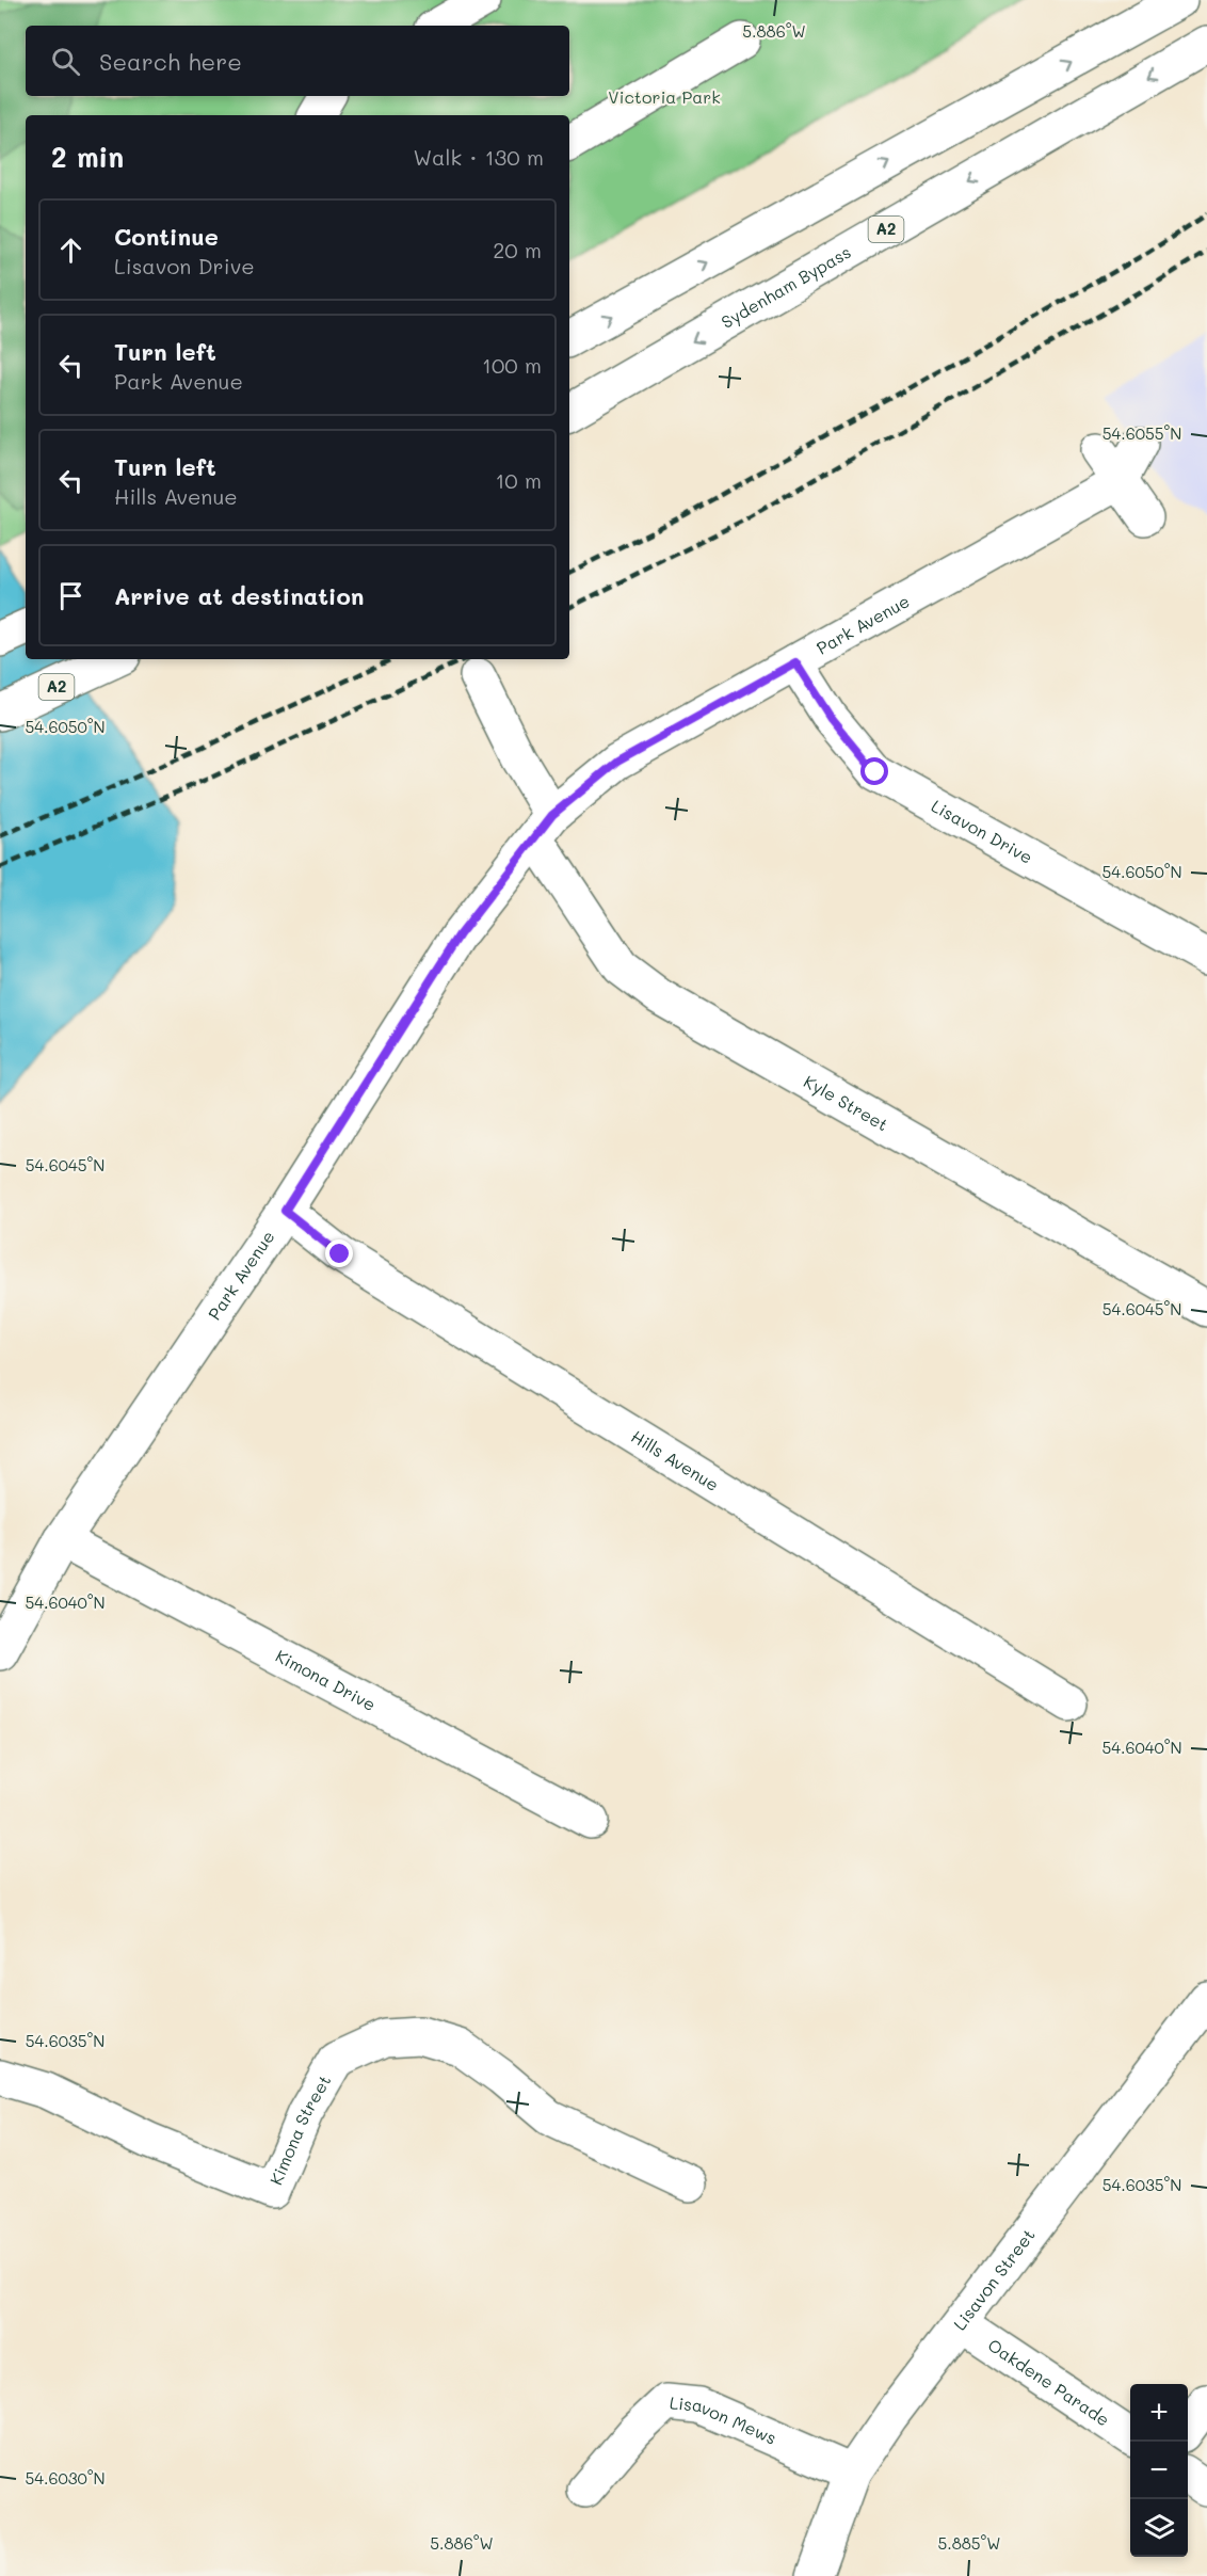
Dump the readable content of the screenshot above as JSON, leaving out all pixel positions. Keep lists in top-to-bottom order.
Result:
{
  "streets": {
    "main road": [
      "A2",
      "Sydenham Bypass",
      "Park Avenue",
      "Lisavon Drive",
      "Kyle Street",
      "Hills Avenue",
      "Kimona Drive",
      "Kimona Street",
      "Lisavon Street",
      "Oakdene Parade",
      "Lisavon Mews"
    ]
  },
  "crossings": [
    ["Park Avenue", "Lisavon Drive"],
    ["Park Avenue", "Kyle Street"],
    ["Park Avenue", "Hills Avenue"],
    ["Park Avenue", "Kimona Drive"],
    ["Lisavon Street", "Oakdene Parade"],
    ["Lisavon Street", "Lisavon Mews"]
  ],
  "parks": ["Victoria Park"],
  "page": {
    "search": "Search here",
    "heading": ["2 min", "Walk · 130 m"],
    "list": [
      ["Continue", "Lisavon Drive", "20 m"],
      ["Turn left", "Park Avenue", "100 m"],
      ["Turn left", "Hills Avenue", "10 m"],
      "Arrive at destination"
    ],
    "map_buttons": ["+", "−"]
  },
  "coordinates": [
    "5.886°W",
    "54.6055°N",
    "54.6050°N",
    "54.6045°N",
    "54.6040°N",
    "54.6035°N",
    "54.6030°N",
    "5.885°W"
  ]
}
